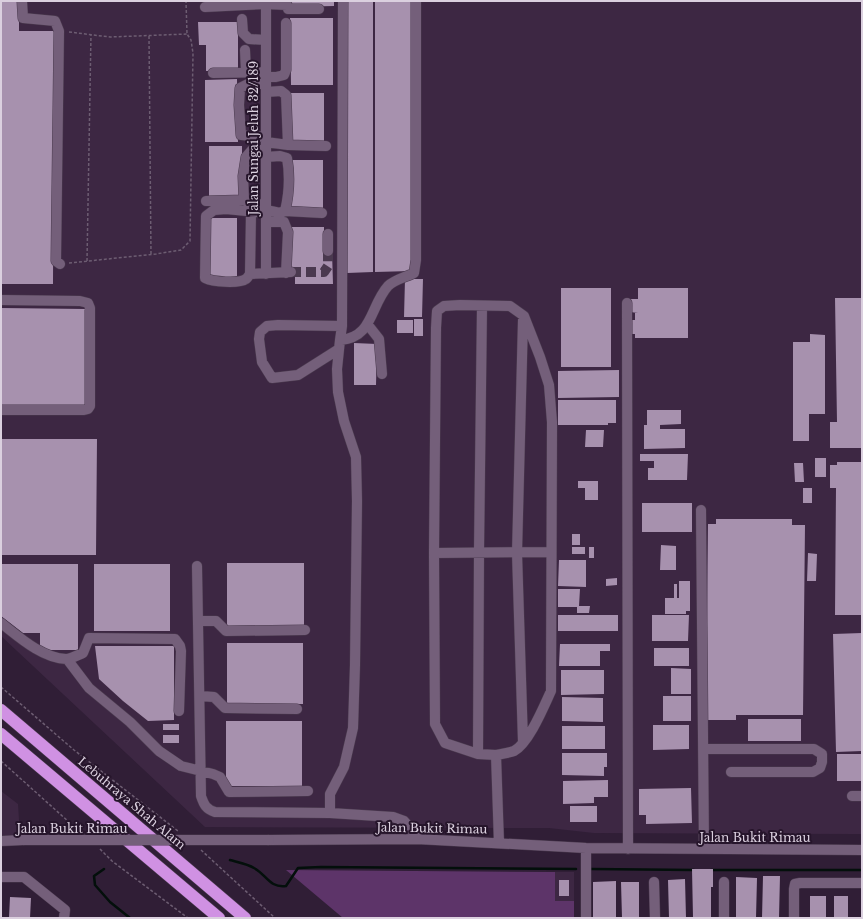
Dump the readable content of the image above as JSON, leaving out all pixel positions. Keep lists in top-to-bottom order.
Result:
{
  "streets": {
    "highway": ["Lebuhraya Shah Alam"],
    "street": ["Jalan Sungai Jeluh 32/189", "Jalan Bukit Rimau"]
  }
}
